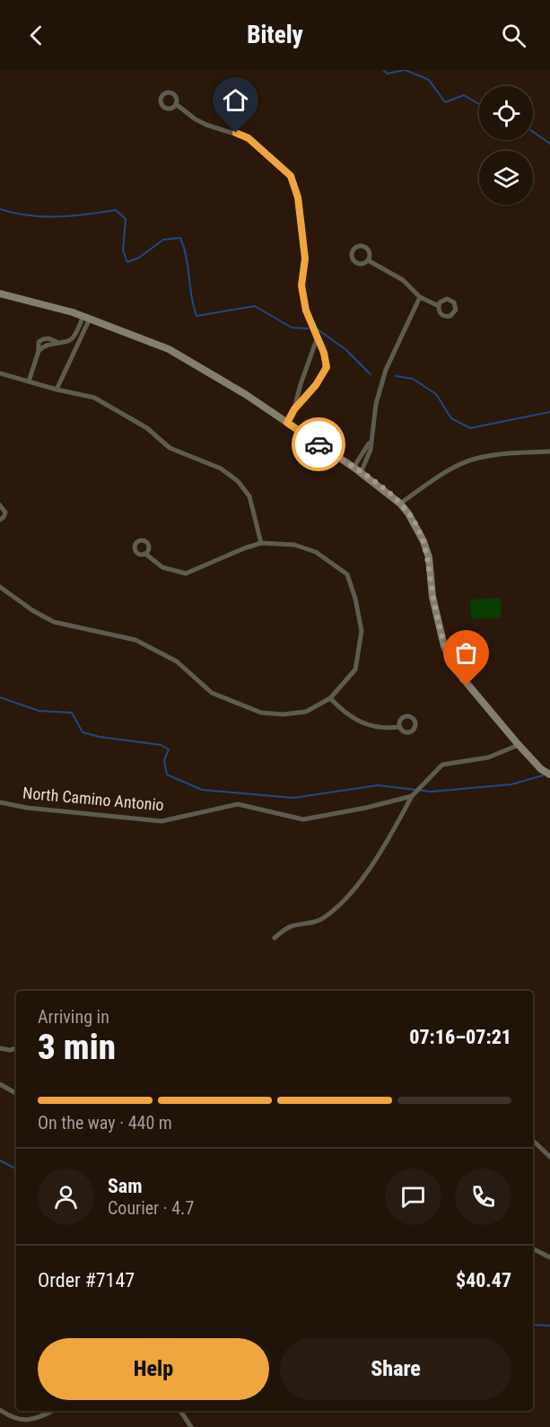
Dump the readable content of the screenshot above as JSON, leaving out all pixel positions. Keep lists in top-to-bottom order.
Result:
{
  "streets": {
    "street": ["North Camino Antonio"]
  },
  "page": {
    "header": "Bitely",
    "heading": ["3 min", "Arriving in", "07:16–07:21"],
    "panel": [
      "Sam",
      "Courier · 4.7",
      "Order #7147",
      "$40.47"
    ],
    "bar": "On the way · 440 m",
    "buttons": ["Help", "Share"]
  }
}
